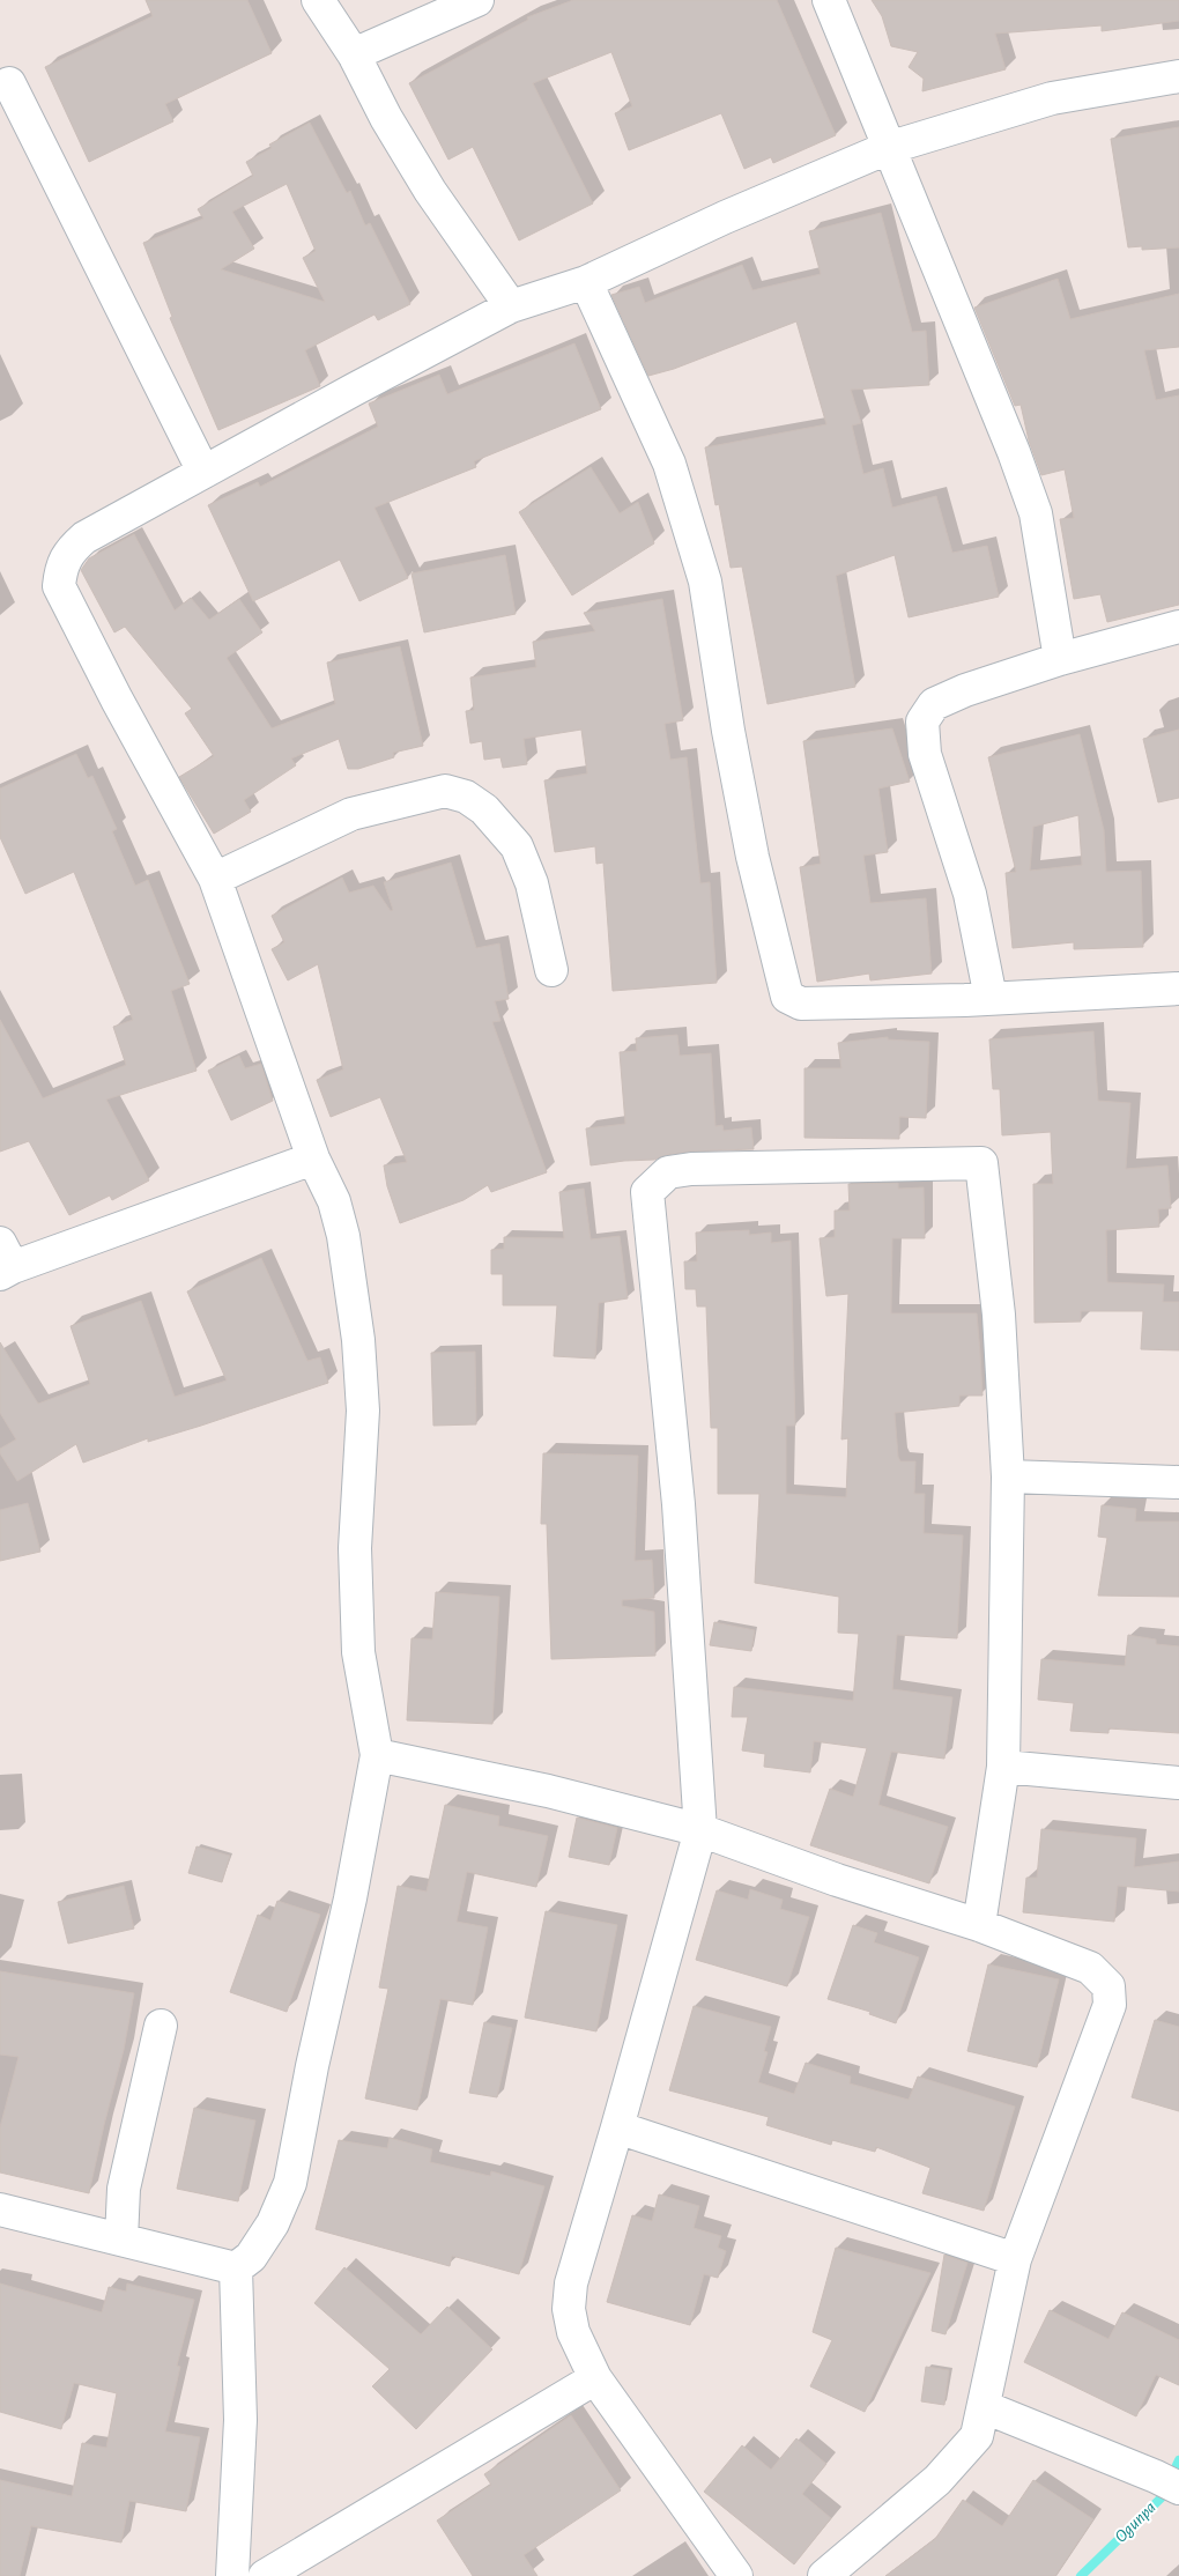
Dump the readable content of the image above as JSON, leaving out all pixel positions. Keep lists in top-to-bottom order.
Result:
{
  "water": ["Ogunpa"]
}
